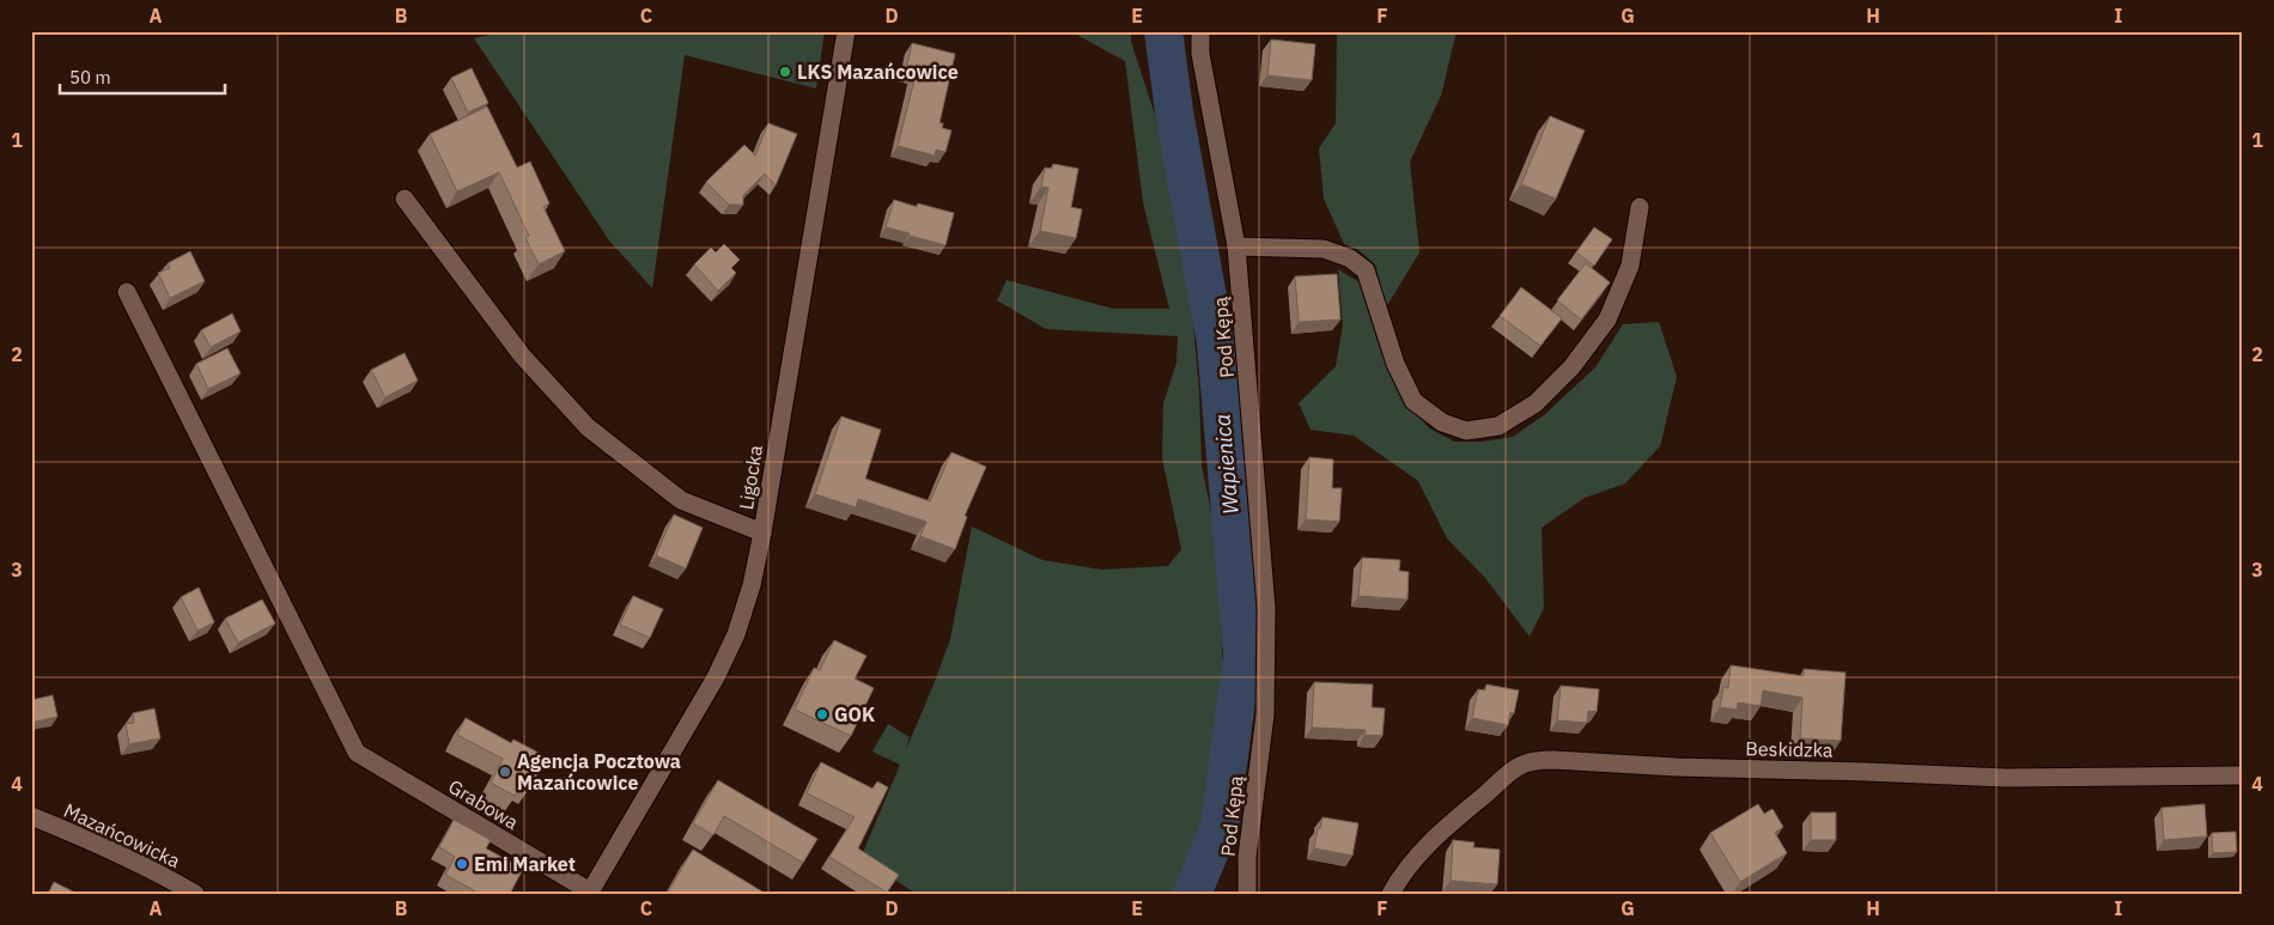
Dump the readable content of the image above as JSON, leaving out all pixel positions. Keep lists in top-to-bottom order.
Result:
{
  "streets": {
    "street": [
      "Pod Kępą",
      "Ligocka",
      "Beskidzka",
      "Grabowa",
      "Mazańcowicka"
    ]
  },
  "crossings": [
    ["Ligocka", "Grabowa"]
  ],
  "water": ["Wapienica"],
  "places": [
    "LKS Mazańcowice",
    "GOK",
    "Agencja Pocztowa Mazańcowice",
    "Emi Market"
  ],
  "scale_bar": "50 m",
  "grid": {
    "columns": [
      "A",
      "B",
      "C",
      "D",
      "E",
      "F",
      "G",
      "H",
      "I"
    ],
    "rows": [
      "1",
      "2",
      "3",
      "4"
    ]
  }
}
